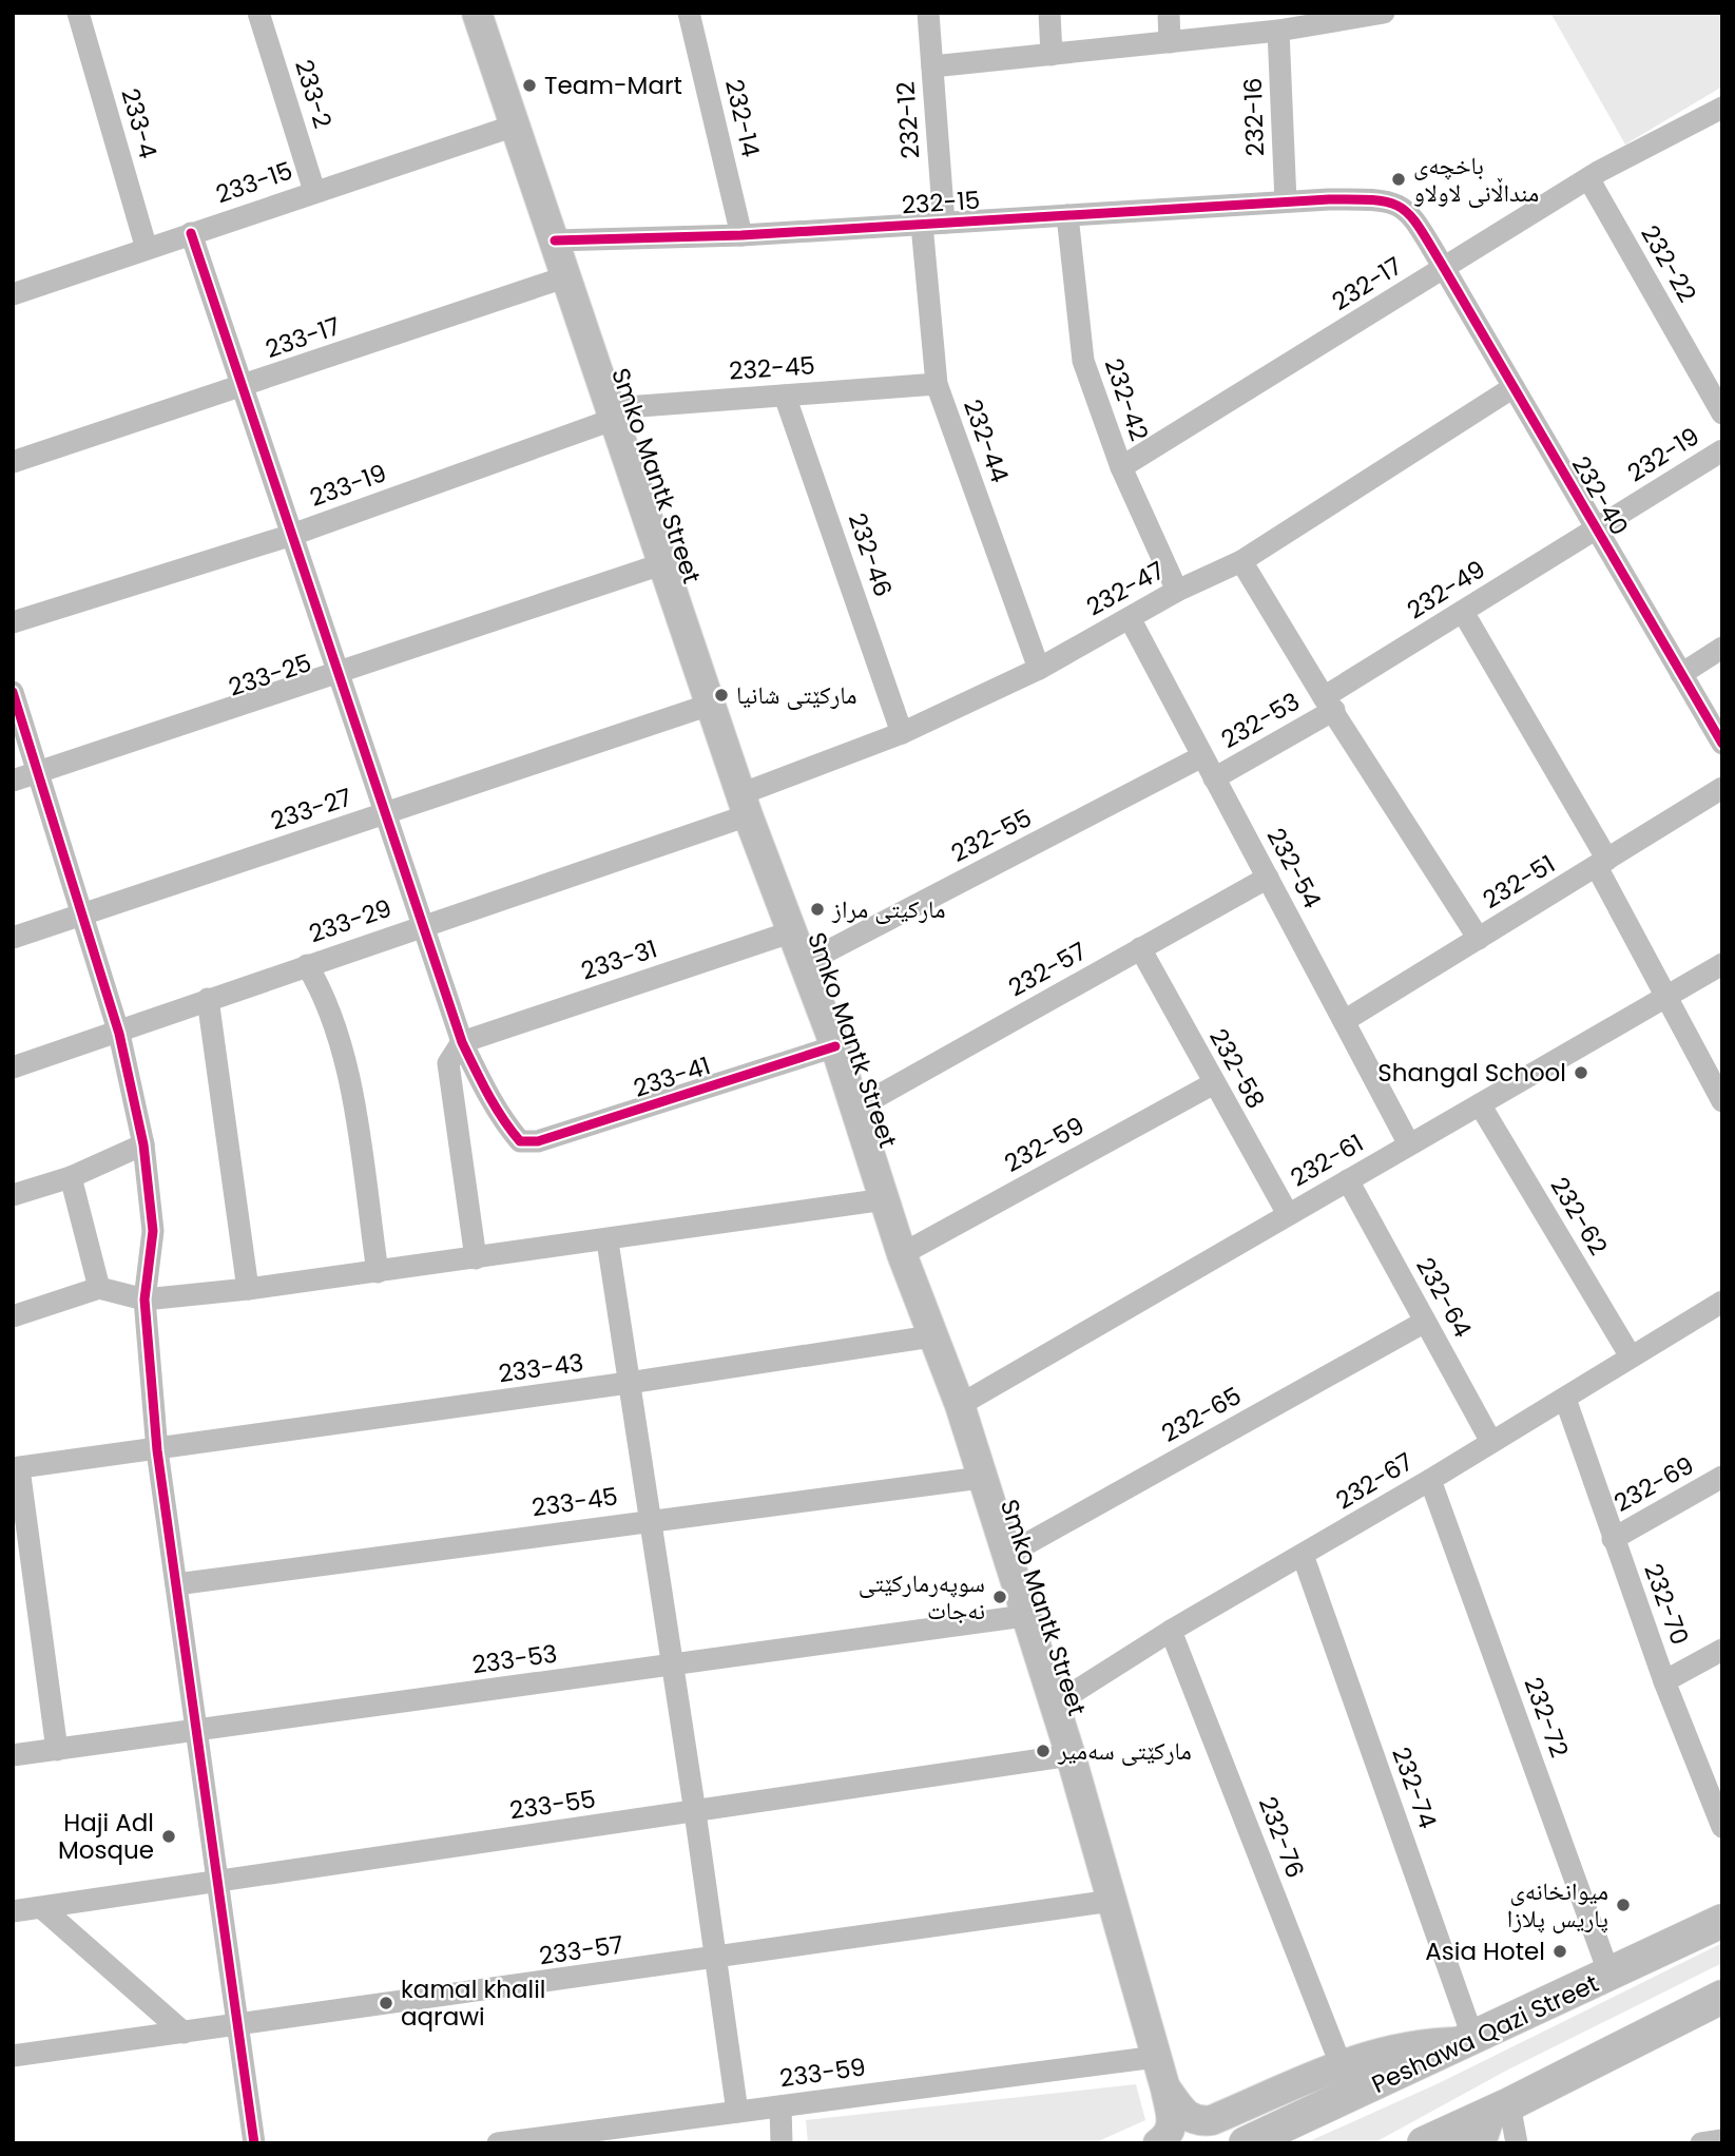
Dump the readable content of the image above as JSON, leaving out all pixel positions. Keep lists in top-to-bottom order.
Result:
{
  "streets": {
    "highway": ["Peshawa Qazi Street"],
    "main road": ["Smko Mantk Street"],
    "street": [
      "233-2",
      "232-16",
      "232-14",
      "232-12",
      "233-4",
      "233-15",
      "232-15",
      "232-22",
      "232-17",
      "233-17",
      "232-45",
      "232-42",
      "232-44",
      "232-19",
      "233-19",
      "232-40",
      "232-46",
      "232-47",
      "232-49",
      "233-25",
      "232-53",
      "233-27",
      "232-55",
      "232-54",
      "232-51",
      "233-29",
      "233-31",
      "232-57",
      "232-58",
      "233-41",
      "232-59",
      "232-61",
      "232-62",
      "232-64",
      "233-43",
      "232-65",
      "232-67",
      "232-69",
      "233-45",
      "232-70",
      "233-53",
      "232-72",
      "232-74",
      "233-55",
      "232-76",
      "233-57",
      "233-59"
    ]
  },
  "crossings": [
    ["233-2", "233-15"],
    ["232-16", "232-15"],
    ["232-14", "232-15"],
    ["232-12", "232-15"],
    ["233-4", "233-15"],
    ["233-15", "Smko Mantk Street"],
    ["232-15", "232-17"],
    ["232-15", "232-42"],
    ["232-15", "232-44"],
    ["232-15", "Smko Mantk Street"],
    ["232-15", "232-40"],
    ["232-22", "232-17"],
    ["232-17", "232-42"],
    ["232-17", "232-40"],
    ["233-17", "Smko Mantk Street"],
    ["232-45", "232-44"],
    ["232-45", "Smko Mantk Street"],
    ["232-45", "233-19"],
    ["232-45", "232-46"],
    ["232-42", "232-47"],
    ["232-44", "232-47"],
    ["232-19", "232-40"],
    ["232-19", "232-49"],
    ["Smko Mantk Street", "233-19"],
    ["Smko Mantk Street", "232-47"],
    ["Smko Mantk Street", "233-25"],
    ["Smko Mantk Street", "233-27"],
    ["Smko Mantk Street", "232-55"],
    ["Smko Mantk Street", "233-29"],
    ["Smko Mantk Street", "233-31"],
    ["Smko Mantk Street", "232-57"],
    ["Smko Mantk Street", "233-41"],
    ["Smko Mantk Street", "232-59"],
    ["Smko Mantk Street", "232-61"],
    ["Smko Mantk Street", "233-43"],
    ["Smko Mantk Street", "232-65"],
    ["Smko Mantk Street", "232-67"],
    ["Smko Mantk Street", "233-45"],
    ["Smko Mantk Street", "233-53"],
    ["Smko Mantk Street", "232-74"],
    ["Smko Mantk Street", "233-55"],
    ["Smko Mantk Street", "232-76"],
    ["Smko Mantk Street", "233-57"],
    ["Smko Mantk Street", "Peshawa Qazi Street"],
    ["Smko Mantk Street", "233-59"],
    ["232-40", "232-47"],
    ["232-40", "232-49"],
    ["232-46", "232-47"],
    ["232-47", "232-54"],
    ["232-47", "233-29"],
    ["232-49", "232-53"],
    ["232-53", "232-54"],
    ["232-55", "232-54"],
    ["232-54", "232-51"],
    ["232-54", "232-57"],
    ["232-54", "232-61"],
    ["233-31", "233-41"],
    ["232-57", "232-58"],
    ["232-58", "232-59"],
    ["232-58", "232-61"],
    ["232-61", "232-62"],
    ["232-61", "232-64"],
    ["232-62", "232-67"],
    ["232-64", "232-65"],
    ["232-64", "232-67"],
    ["232-67", "232-70"],
    ["232-67", "232-72"],
    ["232-67", "232-74"],
    ["232-67", "232-76"],
    ["232-69", "232-70"],
    ["232-72", "Peshawa Qazi Street"],
    ["232-74", "Peshawa Qazi Street"]
  ],
  "places": [
    "Team-Mart",
    "باخچەی منداڵانی لاولاو",
    "مارکێتی شانیا",
    "مارکیتی مراز",
    "Shangal School",
    "سوپەرمارکێتی نەجات",
    "مارکێتی سەمیر",
    "Haji Adl Mosque",
    "میوانخانەی پاریس پلازا",
    "Asia Hotel",
    "kamal khalil aqrawi"
  ]
}
